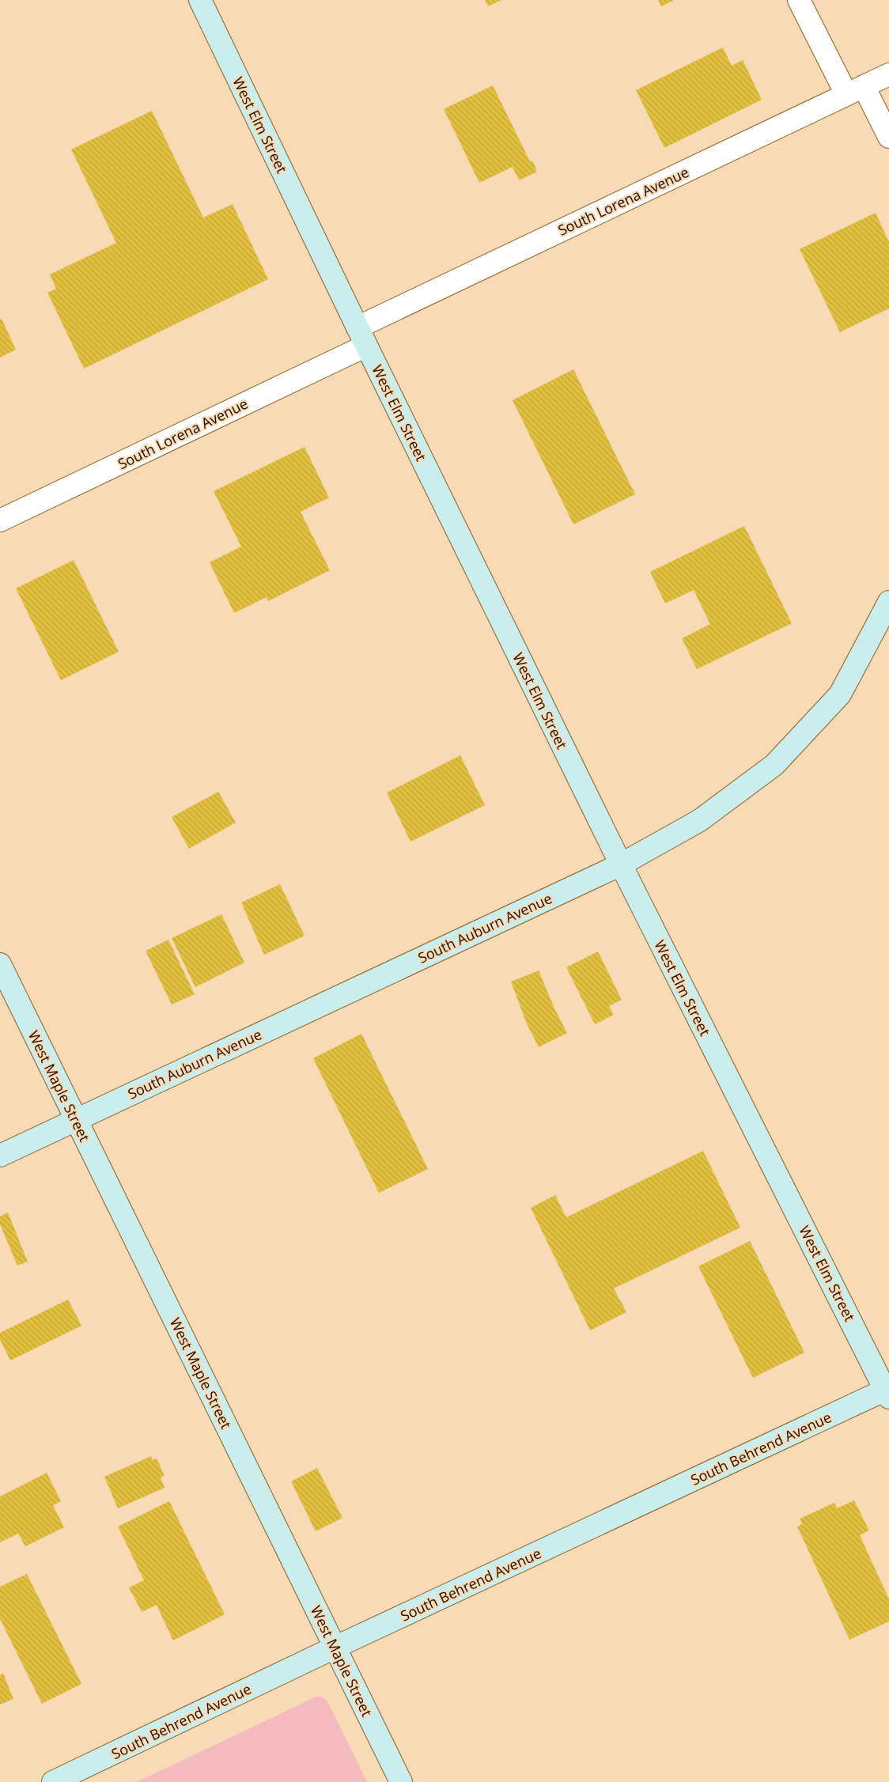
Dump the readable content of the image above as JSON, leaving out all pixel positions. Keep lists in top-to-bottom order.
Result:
{
  "streets": {
    "street": [
      "West Elm Street",
      "South Lorena Avenue",
      "South Auburn Avenue",
      "West Maple Street",
      "South Behrend Avenue"
    ]
  },
  "crossings": [
    ["West Elm Street", "South Lorena Avenue"],
    ["West Elm Street", "South Auburn Avenue"],
    ["West Elm Street", "South Behrend Avenue"],
    ["South Auburn Avenue", "West Maple Street"],
    ["West Maple Street", "South Behrend Avenue"]
  ]
}
